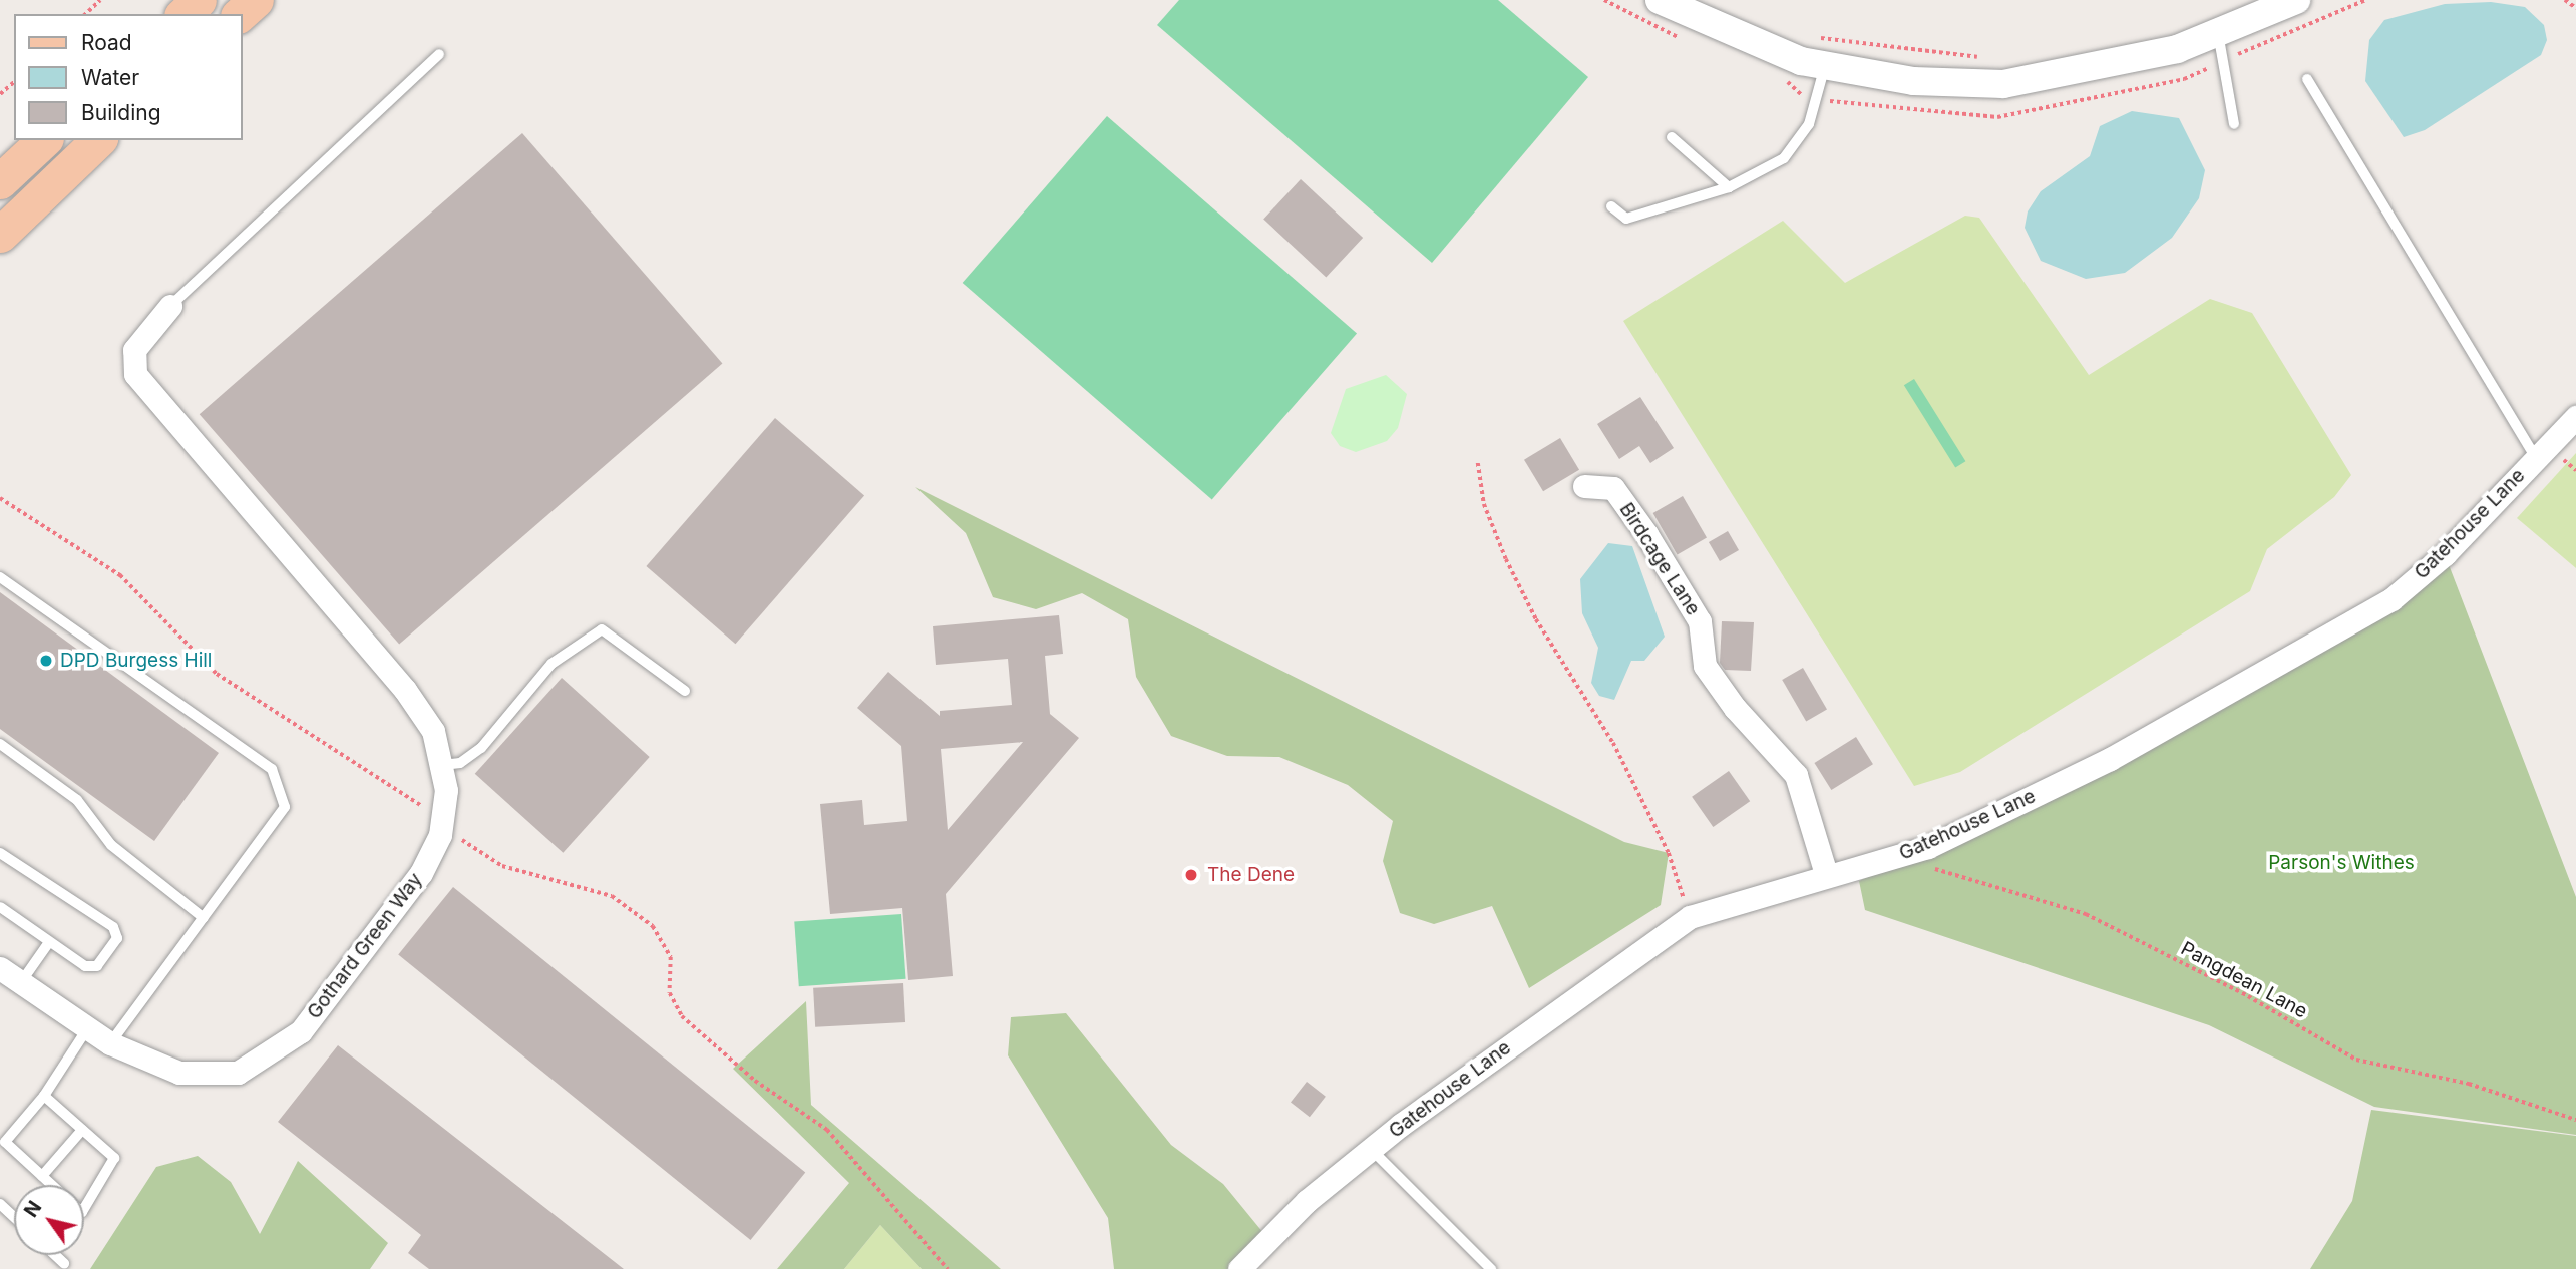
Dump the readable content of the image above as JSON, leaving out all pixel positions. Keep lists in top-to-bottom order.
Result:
{
  "streets": {
    "street": ["Gatehouse Lane", "Birdcage Lane", "Gothard Green Way"],
    "path": ["Pangdean Lane"]
  },
  "crossings": [
    ["Gatehouse Lane", "Birdcage Lane"],
    ["Gatehouse Lane", "Pangdean Lane"]
  ],
  "parks": ["Parson's Withes"],
  "places": ["DPD Burgess Hill", "The Dene"],
  "legend": ["Road", "Water", "Building"],
  "north": "top left"
}
